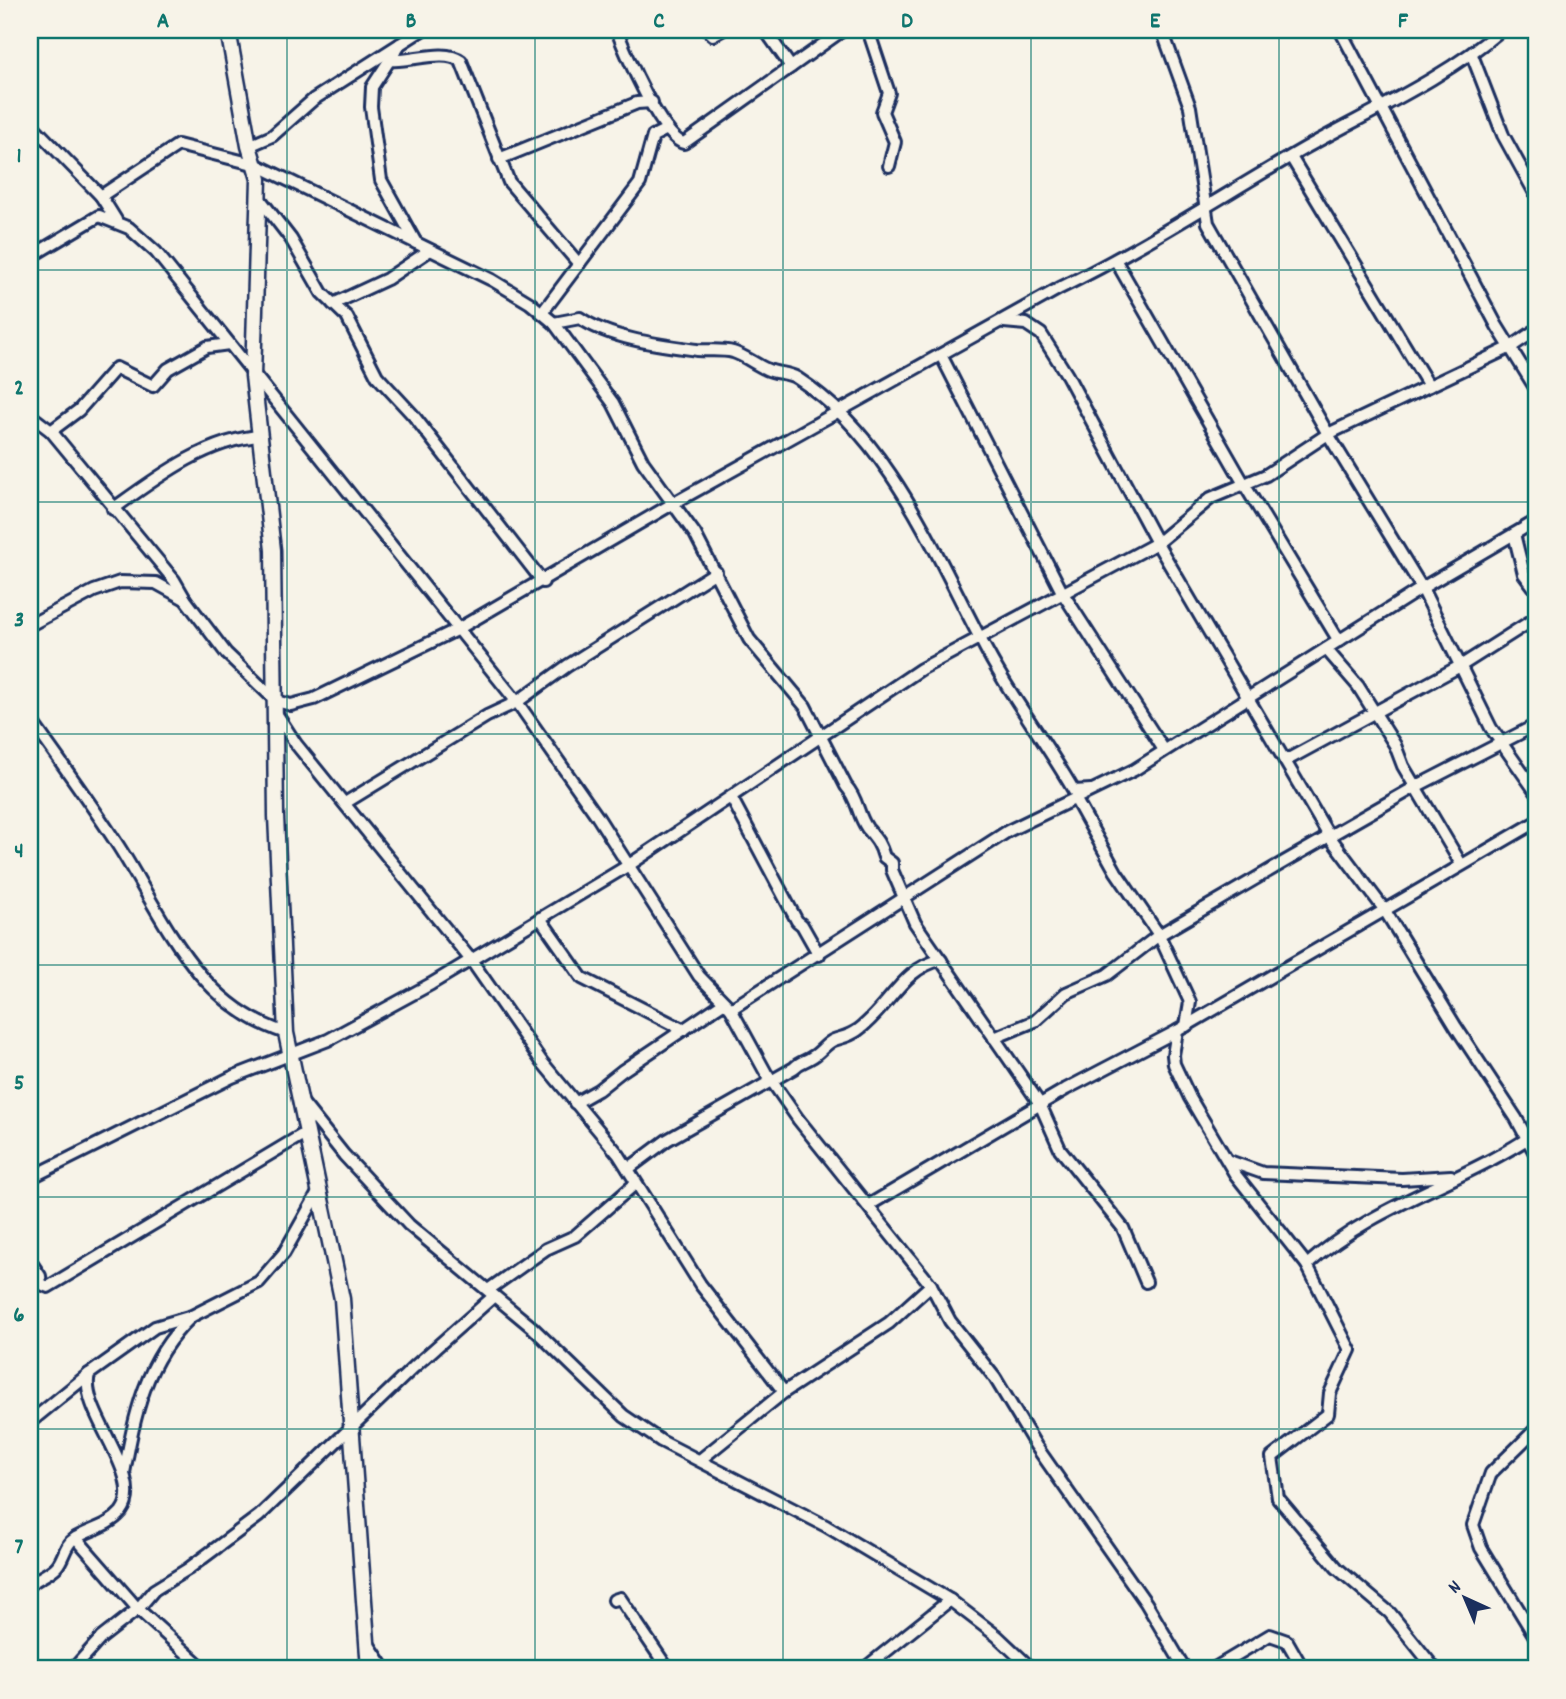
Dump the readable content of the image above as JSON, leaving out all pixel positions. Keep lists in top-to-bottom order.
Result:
{
  "north": "top left",
  "grid": {
    "columns": [
      "A",
      "B",
      "C",
      "D",
      "E",
      "F"
    ],
    "rows": [
      "1",
      "2",
      "3",
      "4",
      "5",
      "6",
      "7"
    ]
  }
}
